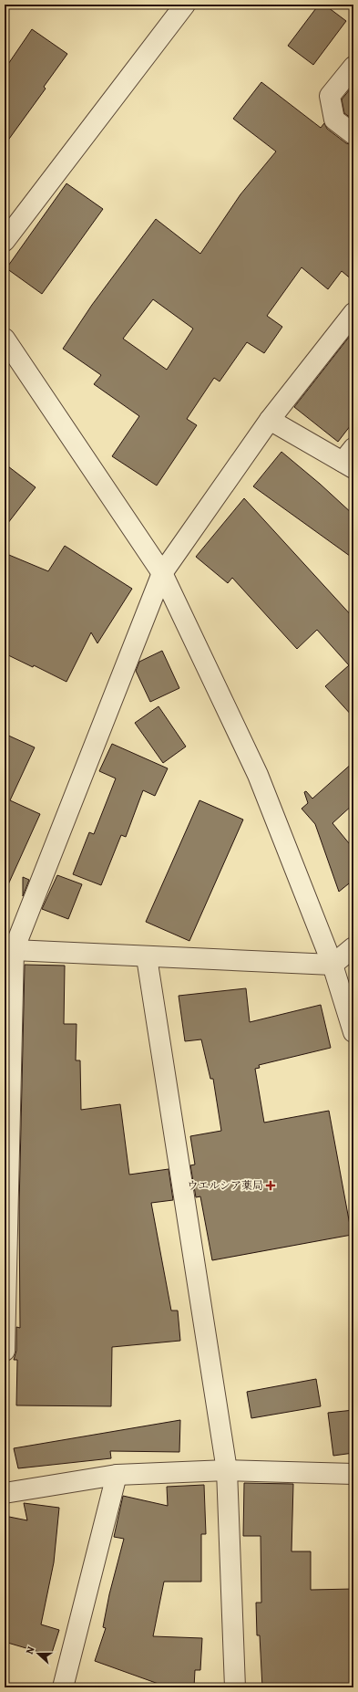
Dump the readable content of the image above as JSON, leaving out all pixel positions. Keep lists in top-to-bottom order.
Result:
{
  "places": {
    "health": ["ウエルシア薬局"]
  },
  "north": "left"
}
